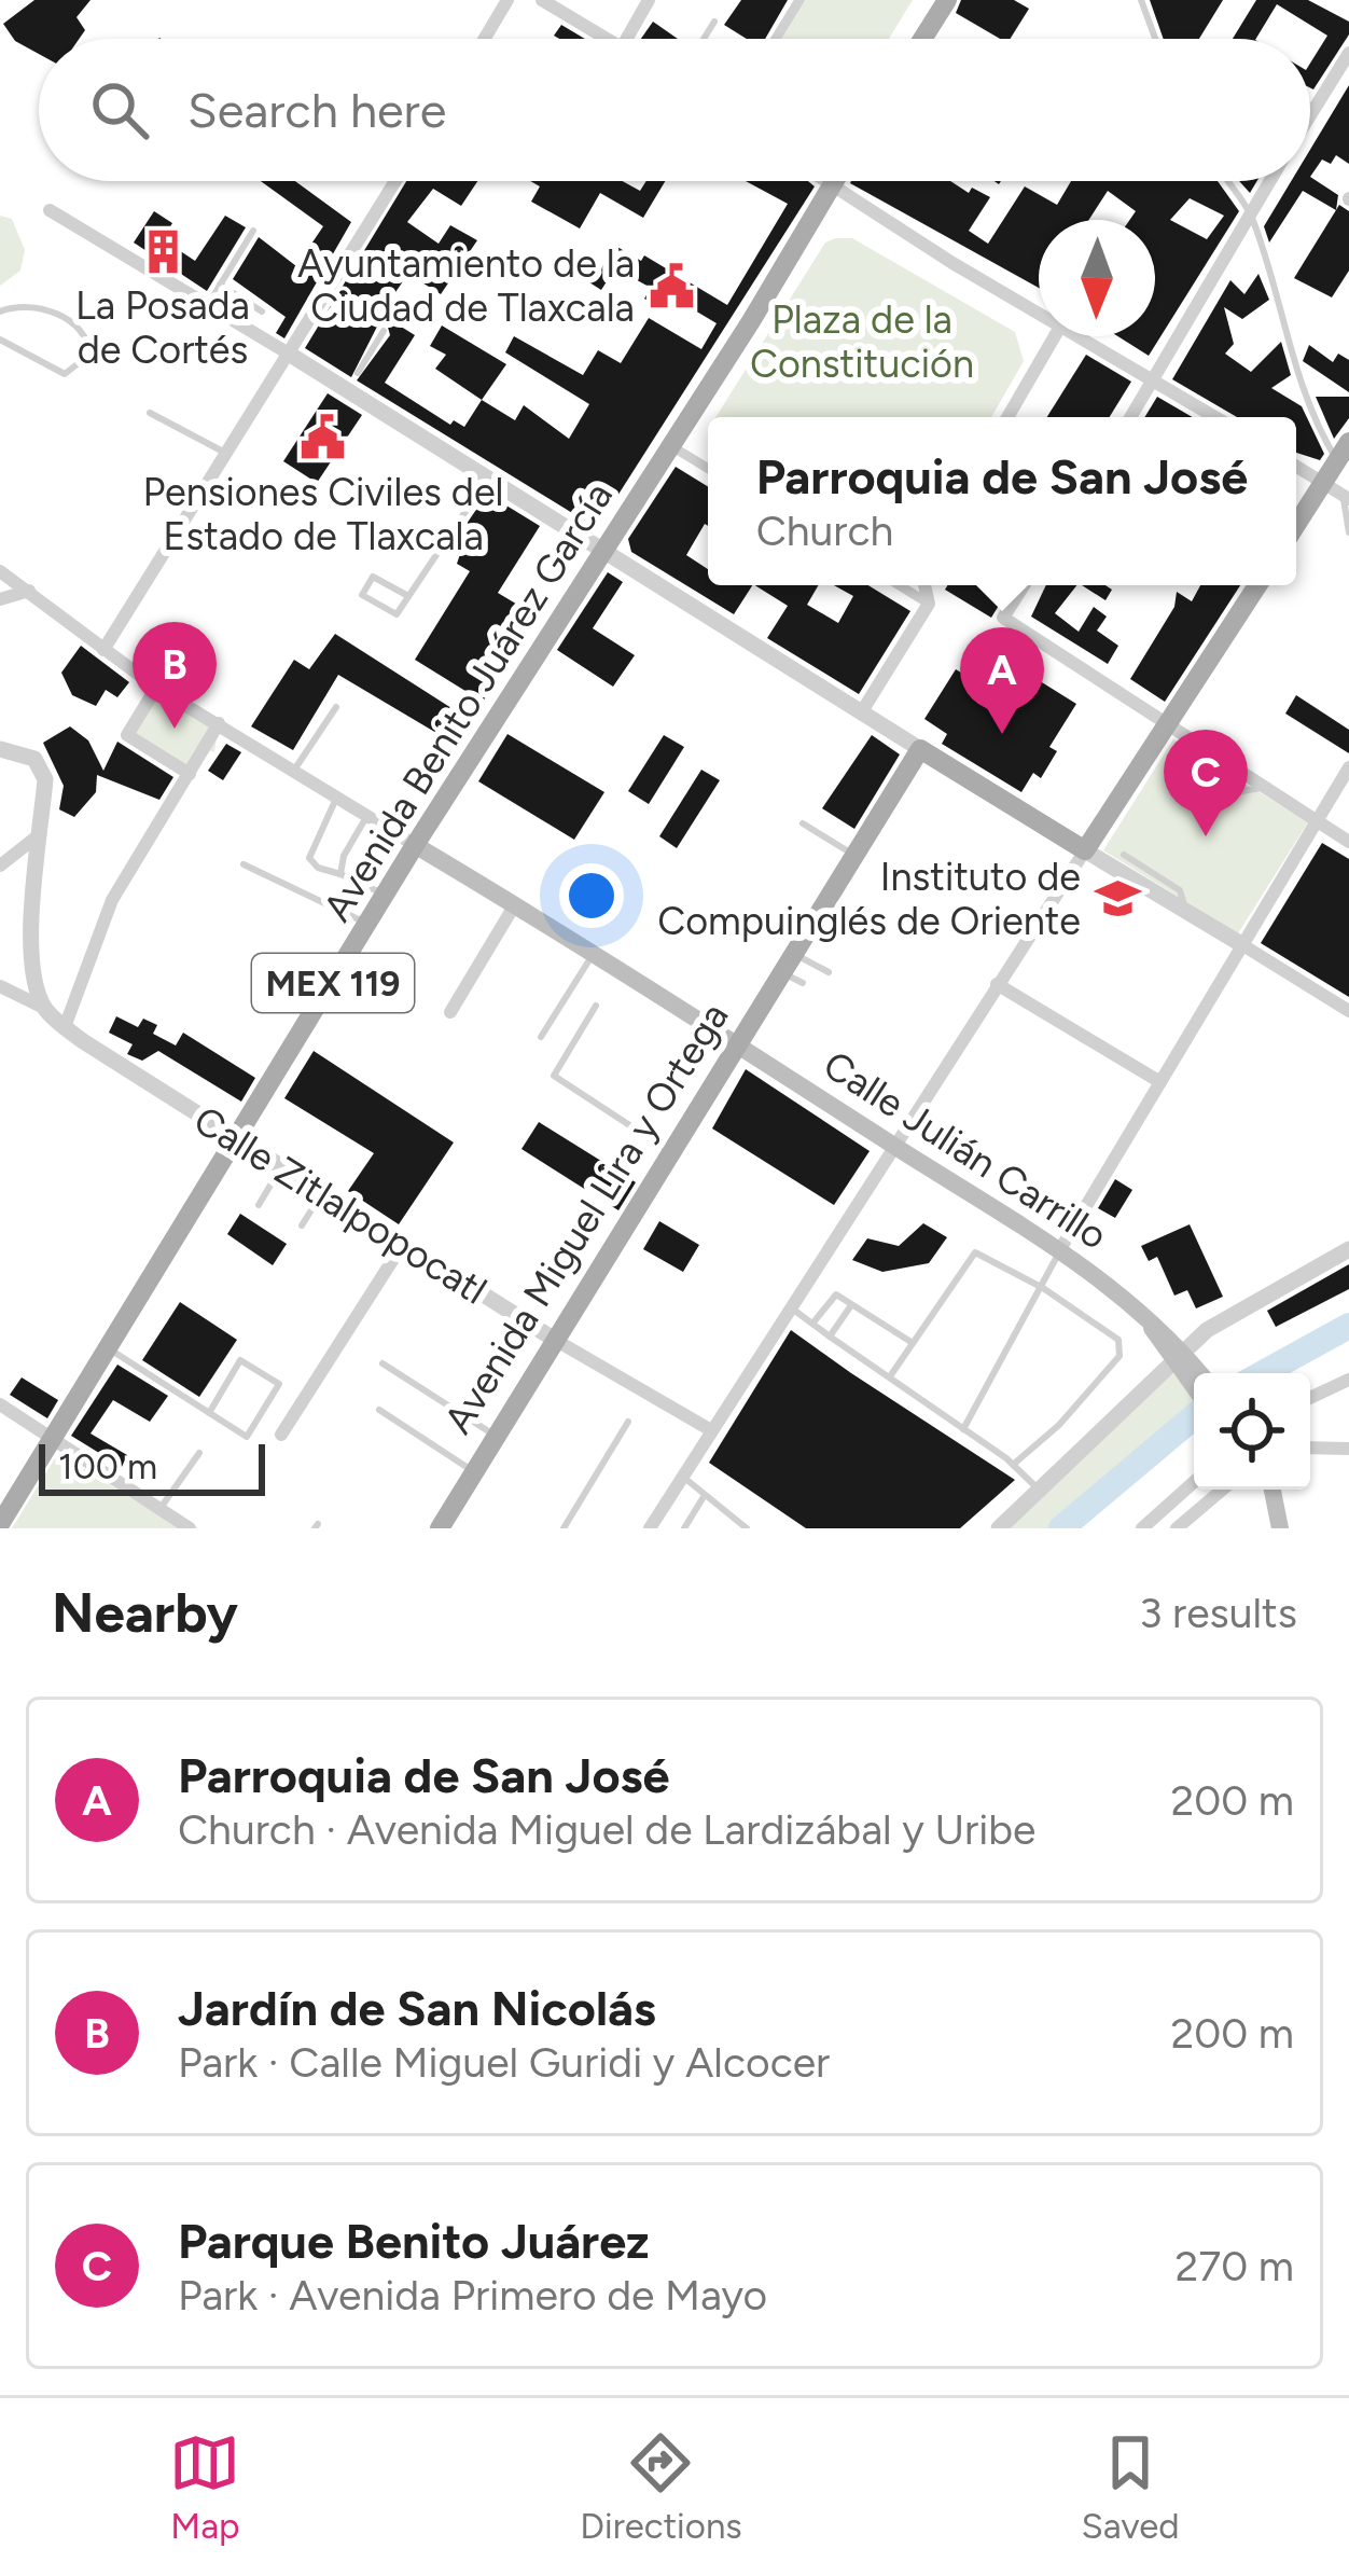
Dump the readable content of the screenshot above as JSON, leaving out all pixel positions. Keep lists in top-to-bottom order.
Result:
{
  "streets": {
    "main road": [
      "Avenida Benito Juárez García",
      "MEX 119",
      "Calle Julián Carrillo",
      "Avenida Miguel Lira y Ortega"
    ],
    "street": ["Calle Zitlalpopocatl"]
  },
  "crossings": [
    ["Avenida Benito Juárez García", "MEX 119"],
    ["Avenida Benito Juárez García", "Calle Julián Carrillo"],
    ["Avenida Benito Juárez García", "Calle Zitlalpopocatl"],
    ["Calle Julián Carrillo", "Avenida Miguel Lira y Ortega"],
    ["Calle Zitlalpopocatl", "Avenida Miguel Lira y Ortega"]
  ],
  "parks": ["Plaza de la Constitución"],
  "places": {
    "building": ["La Posada de Cortés"],
    "public building": ["Ayuntamiento de la Ciudad de Tlaxcala", "Pensiones Civiles del Estado de Tlaxcala"],
    "school or university": ["Instituto de Compuinglés de Oriente"]
  },
  "scale_bar": "100 m",
  "north": "bottom",
  "page": {
    "search": "Search here",
    "popup": ["Parroquia de San José", "Church"],
    "pins": ["B", "A", "C"],
    "scale": "100 m",
    "heading": ["Nearby", "3 results"],
    "list": [
      {
        "mark": "A",
        "name": "Parroquia de San José",
        "note": "Church · Avenida Miguel de Lardizábal y Uribe",
        "value": "200 m"
      },
      {
        "mark": "B",
        "name": "Jardín de San Nicolás",
        "note": "Park · Calle Miguel Guridi y Alcocer",
        "value": "200 m"
      },
      {
        "mark": "C",
        "name": "Parque Benito Juárez",
        "note": "Park · Avenida Primero de Mayo",
        "value": "270 m"
      }
    ],
    "nav": ["Map", "Directions", "Saved"]
  }
}
